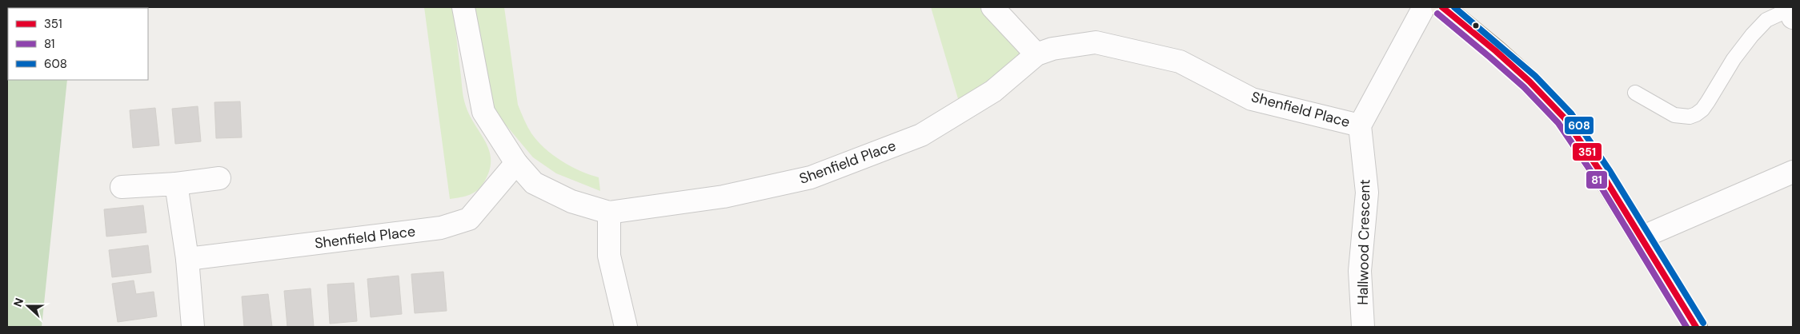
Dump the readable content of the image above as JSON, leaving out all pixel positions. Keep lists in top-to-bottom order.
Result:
{
  "streets": {
    "street": ["Shenfield Place", "Hallwood Crescent"]
  },
  "crossings": [
    ["Shenfield Place", "Hallwood Crescent"]
  ],
  "lines": ["transit line 351", "transit line 608", "transit line 81"],
  "legend": ["351", "81", "608"],
  "north": "left"
}
